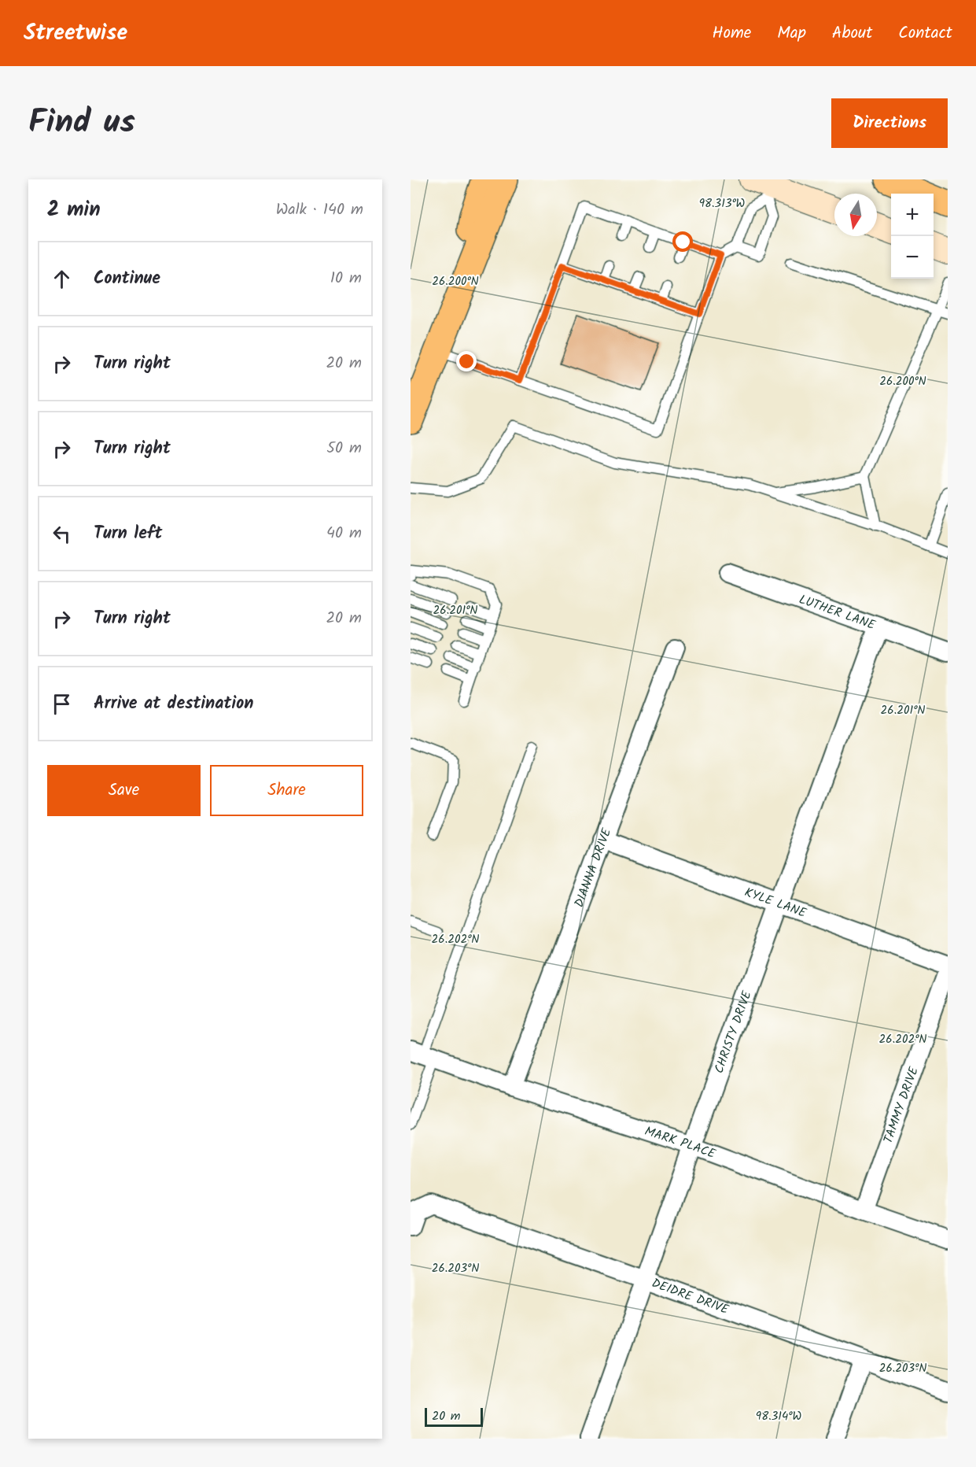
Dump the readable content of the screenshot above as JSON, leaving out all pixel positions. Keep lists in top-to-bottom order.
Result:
{
  "streets": {
    "street": [
      "LUTHER LANE",
      "DIANNA DRIVE",
      "KYLE LANE",
      "CHRISTY DRIVE",
      "TAMMY DRIVE",
      "MARK PLACE",
      "DEIDRE DRIVE"
    ]
  },
  "crossings": [
    ["LUTHER LANE", "CHRISTY DRIVE"],
    ["DIANNA DRIVE", "KYLE LANE"],
    ["DIANNA DRIVE", "MARK PLACE"],
    ["KYLE LANE", "CHRISTY DRIVE"],
    ["CHRISTY DRIVE", "MARK PLACE"],
    ["CHRISTY DRIVE", "DEIDRE DRIVE"],
    ["TAMMY DRIVE", "MARK PLACE"]
  ],
  "scale_bar": "20 m",
  "north": "bottom",
  "page": {
    "header": "Streetwise",
    "nav": [
      "Home",
      "Map",
      "About",
      "Contact"
    ],
    "title": "Find us",
    "buttons": [
      "Directions",
      ["Save", "Share"]
    ],
    "heading": ["2 min", "Walk · 140 m"],
    "map_buttons": ["+", "−"],
    "list": [
      ["Continue", "10 m"],
      ["Turn right", "20 m"],
      ["Turn right", "50 m"],
      ["Turn left", "40 m"],
      ["Turn right", "20 m"],
      "Arrive at destination"
    ],
    "scale": "20 m"
  },
  "coordinates": [
    "98.313°W",
    "26.200°N",
    "26.201°N",
    "26.202°N",
    "26.203°N",
    "98.314°W"
  ]
}
